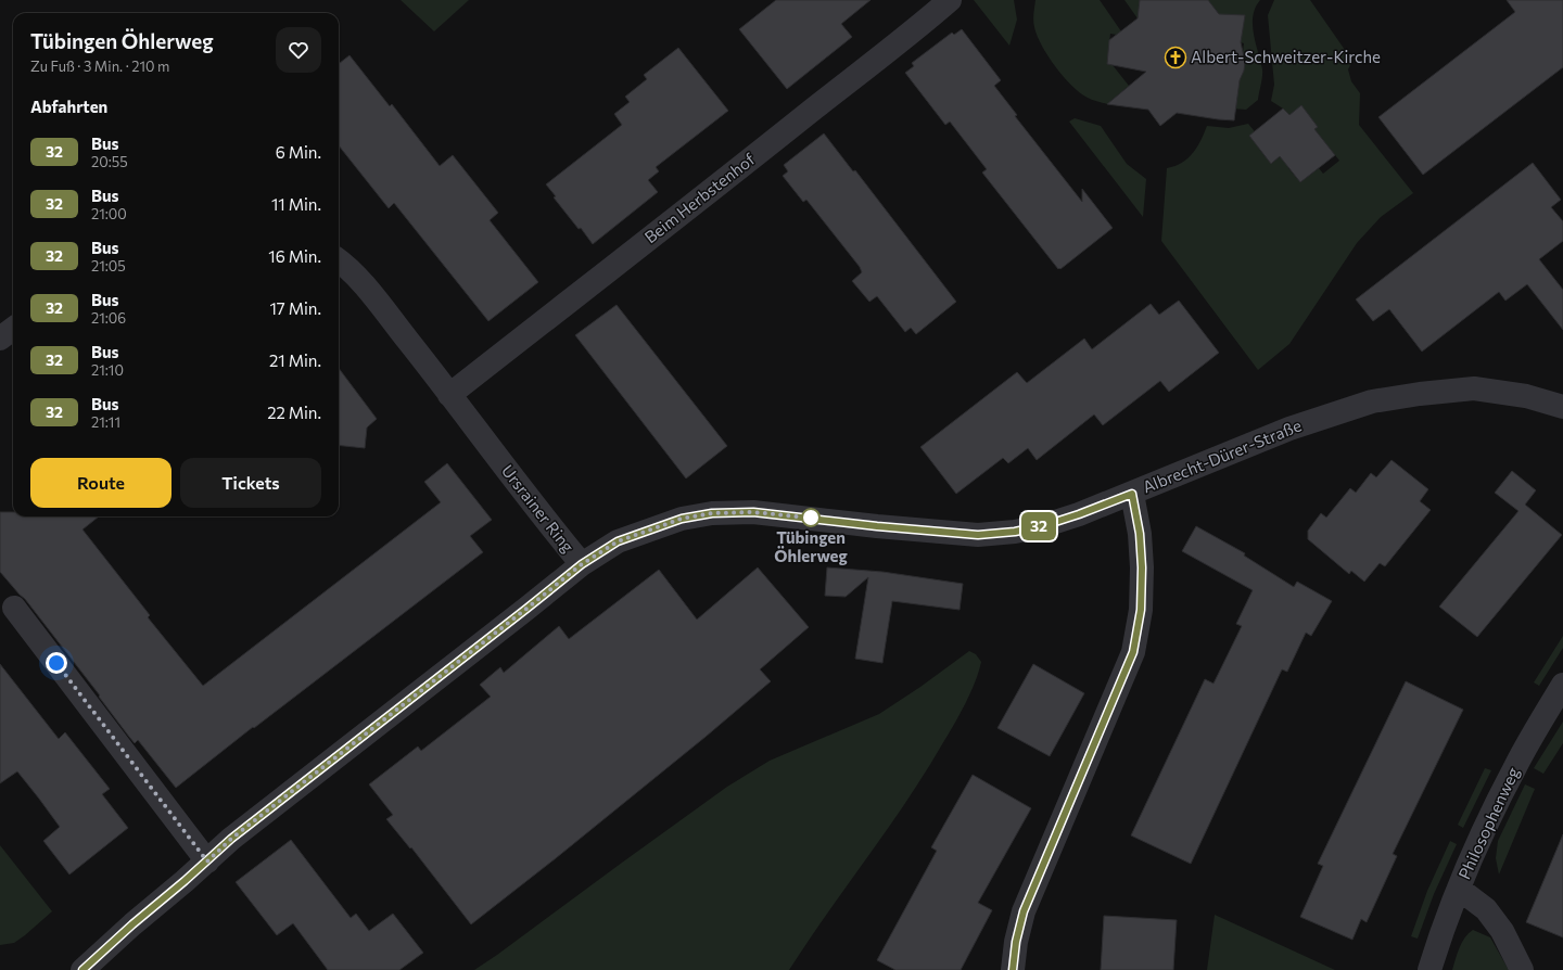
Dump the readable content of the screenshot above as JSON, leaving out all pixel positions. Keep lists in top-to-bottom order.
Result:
{
  "streets": {
    "street": [
      "Beim Herbstenhof",
      "Albrecht-Dürer-Straße",
      "Ursrainer Ring",
      "Philosophenweg"
    ]
  },
  "crossings": [
    ["Beim Herbstenhof", "Ursrainer Ring"],
    ["Albrecht-Dürer-Straße", "Ursrainer Ring"]
  ],
  "places": {
    "church": ["Albert-Schweitzer-Kirche"],
    "other": ["Tübingen Öhlerweg"]
  },
  "lines": ["bus line 32"],
  "page": {
    "on_map": "32",
    "heading": [
      ["Tübingen Öhlerweg", "Zu Fuß · 3 Min. · 210 m"],
      "Abfahrten"
    ],
    "list": [
      {
        "mark": "32",
        "name": "Bus",
        "note": "20:55",
        "value": "6 Min."
      },
      {
        "mark": "32",
        "name": "Bus",
        "note": "21:00",
        "value": "11 Min."
      },
      {
        "mark": "32",
        "name": "Bus",
        "note": "21:05",
        "value": "16 Min."
      },
      {
        "mark": "32",
        "name": "Bus",
        "note": "21:06",
        "value": "17 Min."
      },
      {
        "mark": "32",
        "name": "Bus",
        "note": "21:10",
        "value": "21 Min."
      },
      {
        "mark": "32",
        "name": "Bus",
        "note": "21:11",
        "value": "22 Min."
      }
    ],
    "buttons": ["Route", "Tickets"]
  }
}
